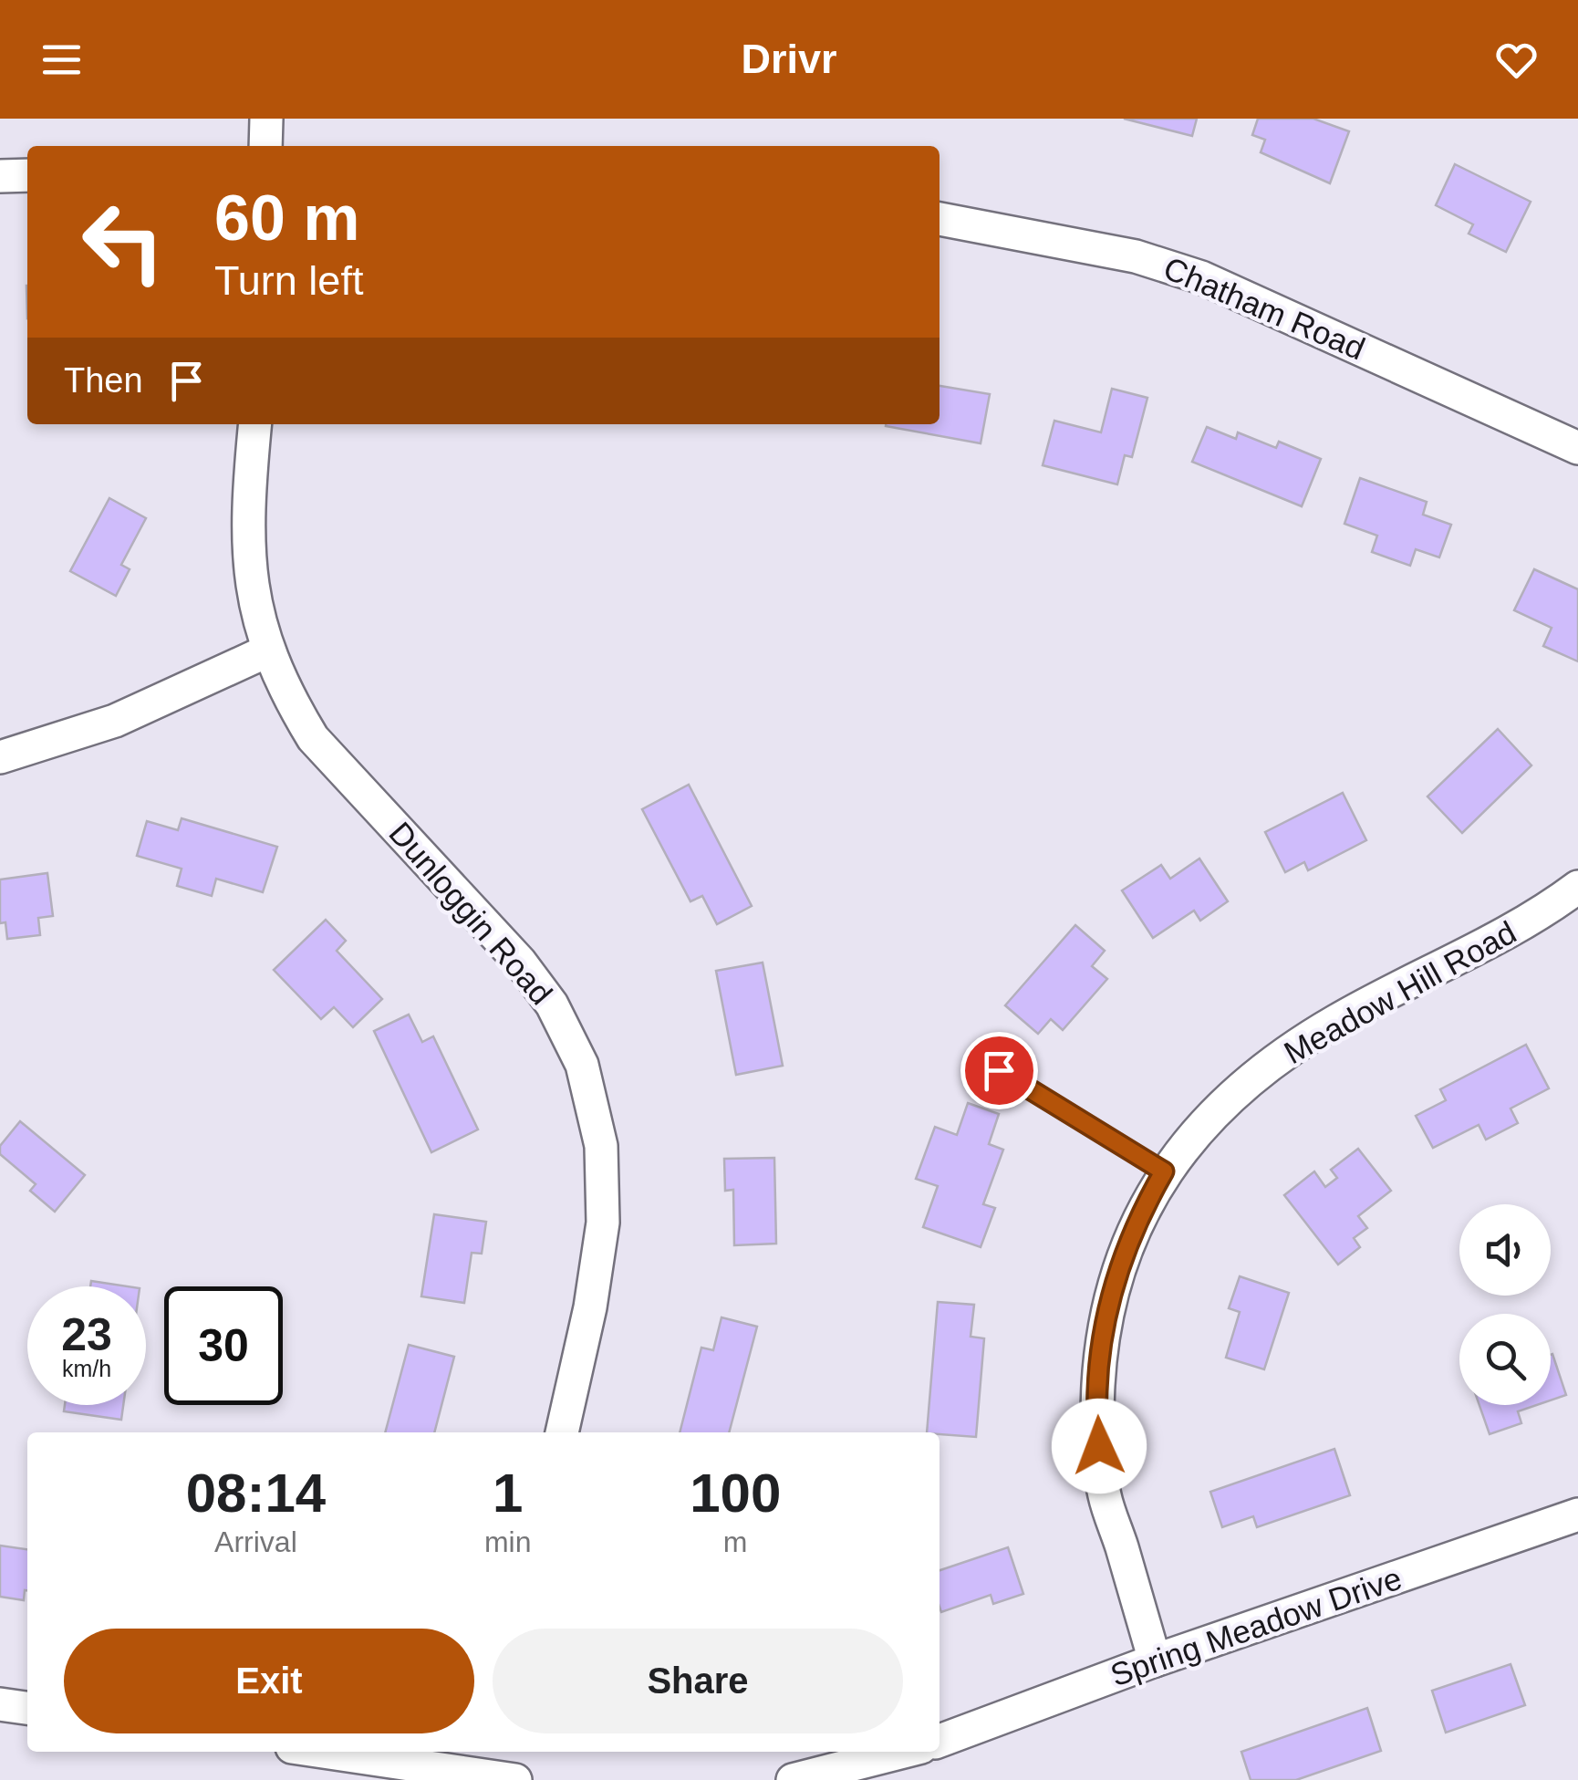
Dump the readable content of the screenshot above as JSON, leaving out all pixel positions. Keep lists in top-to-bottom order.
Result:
{
  "streets": {
    "street": [
      "Chatham Road",
      "Dunloggin Road",
      "Meadow Hill Road",
      "Spring Meadow Drive"
    ]
  },
  "crossings": [
    ["Meadow Hill Road", "Spring Meadow Drive"]
  ],
  "page": {
    "header": "Drivr",
    "turn": ["60 m", "Turn left"],
    "then": "Then",
    "speed": "23 km/h",
    "limit": "30",
    "eta": [
      "08:14",
      "Arrival",
      "1",
      "min",
      "100",
      "m"
    ],
    "buttons": ["Exit", "Share"]
  }
}
